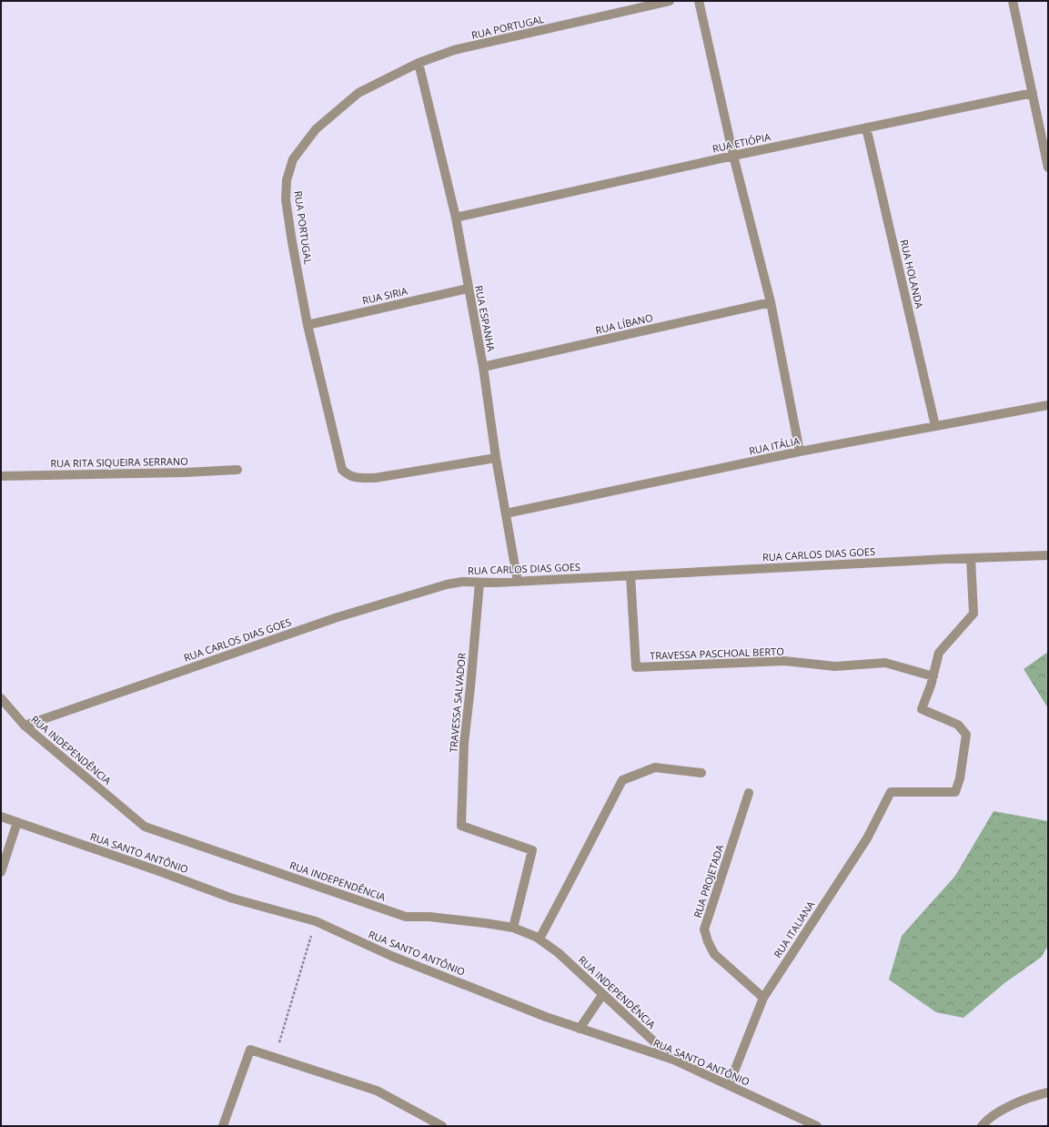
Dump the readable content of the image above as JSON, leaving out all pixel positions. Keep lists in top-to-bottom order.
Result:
{
  "streets": {
    "street": [
      "RUA PORTUGAL",
      "RUA ETIÓPIA",
      "RUA HOLANDA",
      "RUA SIRIA",
      "RUA ESPANHA",
      "RUA LÍBANO",
      "RUA ITÁLIA",
      "RUA RITA SIQUEIRA SERRANO",
      "RUA CARLOS DIAS GOES",
      "TRAVESSA PASCHOAL BERTO",
      "TRAVESSA SALVADOR",
      "RUA INDEPENDÊNCIA",
      "RUA SANTO ANTÔNIO",
      "RUA PROJETADA",
      "RUA ITALIANA"
    ]
  },
  "crossings": [
    ["RUA PORTUGAL", "RUA SIRIA"],
    ["RUA PORTUGAL", "RUA ESPANHA"],
    ["RUA ETIÓPIA", "RUA HOLANDA"],
    ["RUA ETIÓPIA", "RUA ESPANHA"],
    ["RUA HOLANDA", "RUA ITÁLIA"],
    ["RUA SIRIA", "RUA ESPANHA"],
    ["RUA ESPANHA", "RUA LÍBANO"],
    ["RUA ESPANHA", "RUA ITÁLIA"],
    ["RUA ESPANHA", "RUA CARLOS DIAS GOES"],
    ["RUA CARLOS DIAS GOES", "TRAVESSA PASCHOAL BERTO"],
    ["RUA CARLOS DIAS GOES", "TRAVESSA SALVADOR"],
    ["RUA CARLOS DIAS GOES", "RUA INDEPENDÊNCIA"],
    ["TRAVESSA PASCHOAL BERTO", "RUA ITALIANA"],
    ["TRAVESSA SALVADOR", "RUA INDEPENDÊNCIA"],
    ["RUA INDEPENDÊNCIA", "RUA SANTO ANTÔNIO"],
    ["RUA SANTO ANTÔNIO", "RUA ITALIANA"],
    ["RUA PROJETADA", "RUA ITALIANA"]
  ]
}
